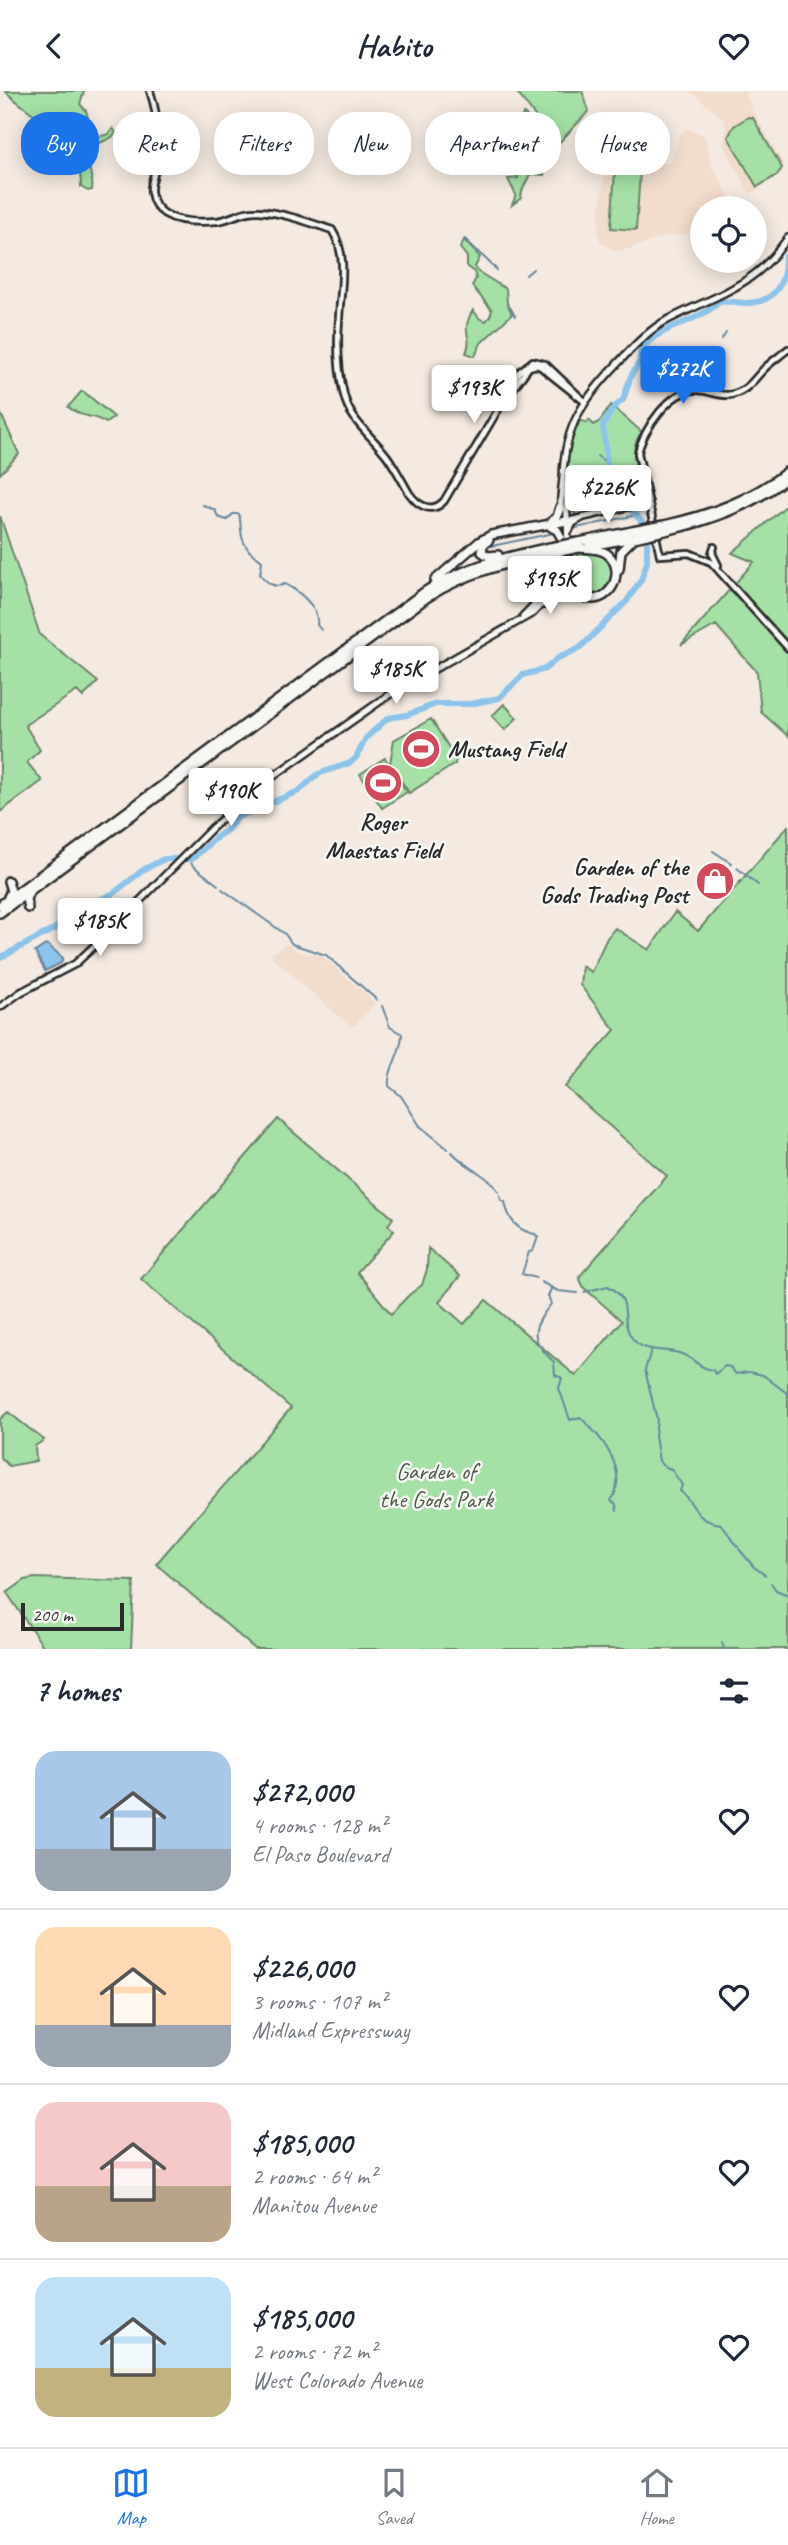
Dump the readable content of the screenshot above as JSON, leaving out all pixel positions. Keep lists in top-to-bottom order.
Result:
{
  "parks": ["Garden of the Gods Park"],
  "places": {
    "sports": ["Mustang Field", "Roger Maestas Field"],
    "shop": ["Garden of the Gods Trading Post"]
  },
  "scale_bar": "200 m",
  "page": {
    "header": "Habito",
    "chip": [
      "Buy",
      "Rent",
      "Filters",
      "New",
      "Apartment",
      "House"
    ],
    "price": [
      "$272K",
      "$193K",
      "$226K",
      "$195K",
      "$185K",
      "$190K",
      "$185K"
    ],
    "scale": "200 m",
    "heading": "7 homes",
    "list": [
      {
        "name": "$272,000",
        "note": "4 rooms · 128 m² · El Paso Boulevard"
      },
      {
        "name": "$226,000",
        "note": "3 rooms · 107 m² · Midland Expressway"
      },
      {
        "name": "$185,000",
        "note": "2 rooms · 64 m² · Manitou Avenue"
      },
      {
        "name": "$185,000",
        "note": "2 rooms · 72 m² · West Colorado Avenue"
      }
    ],
    "tabs": ["Map", "Saved", "Home"]
  }
}
